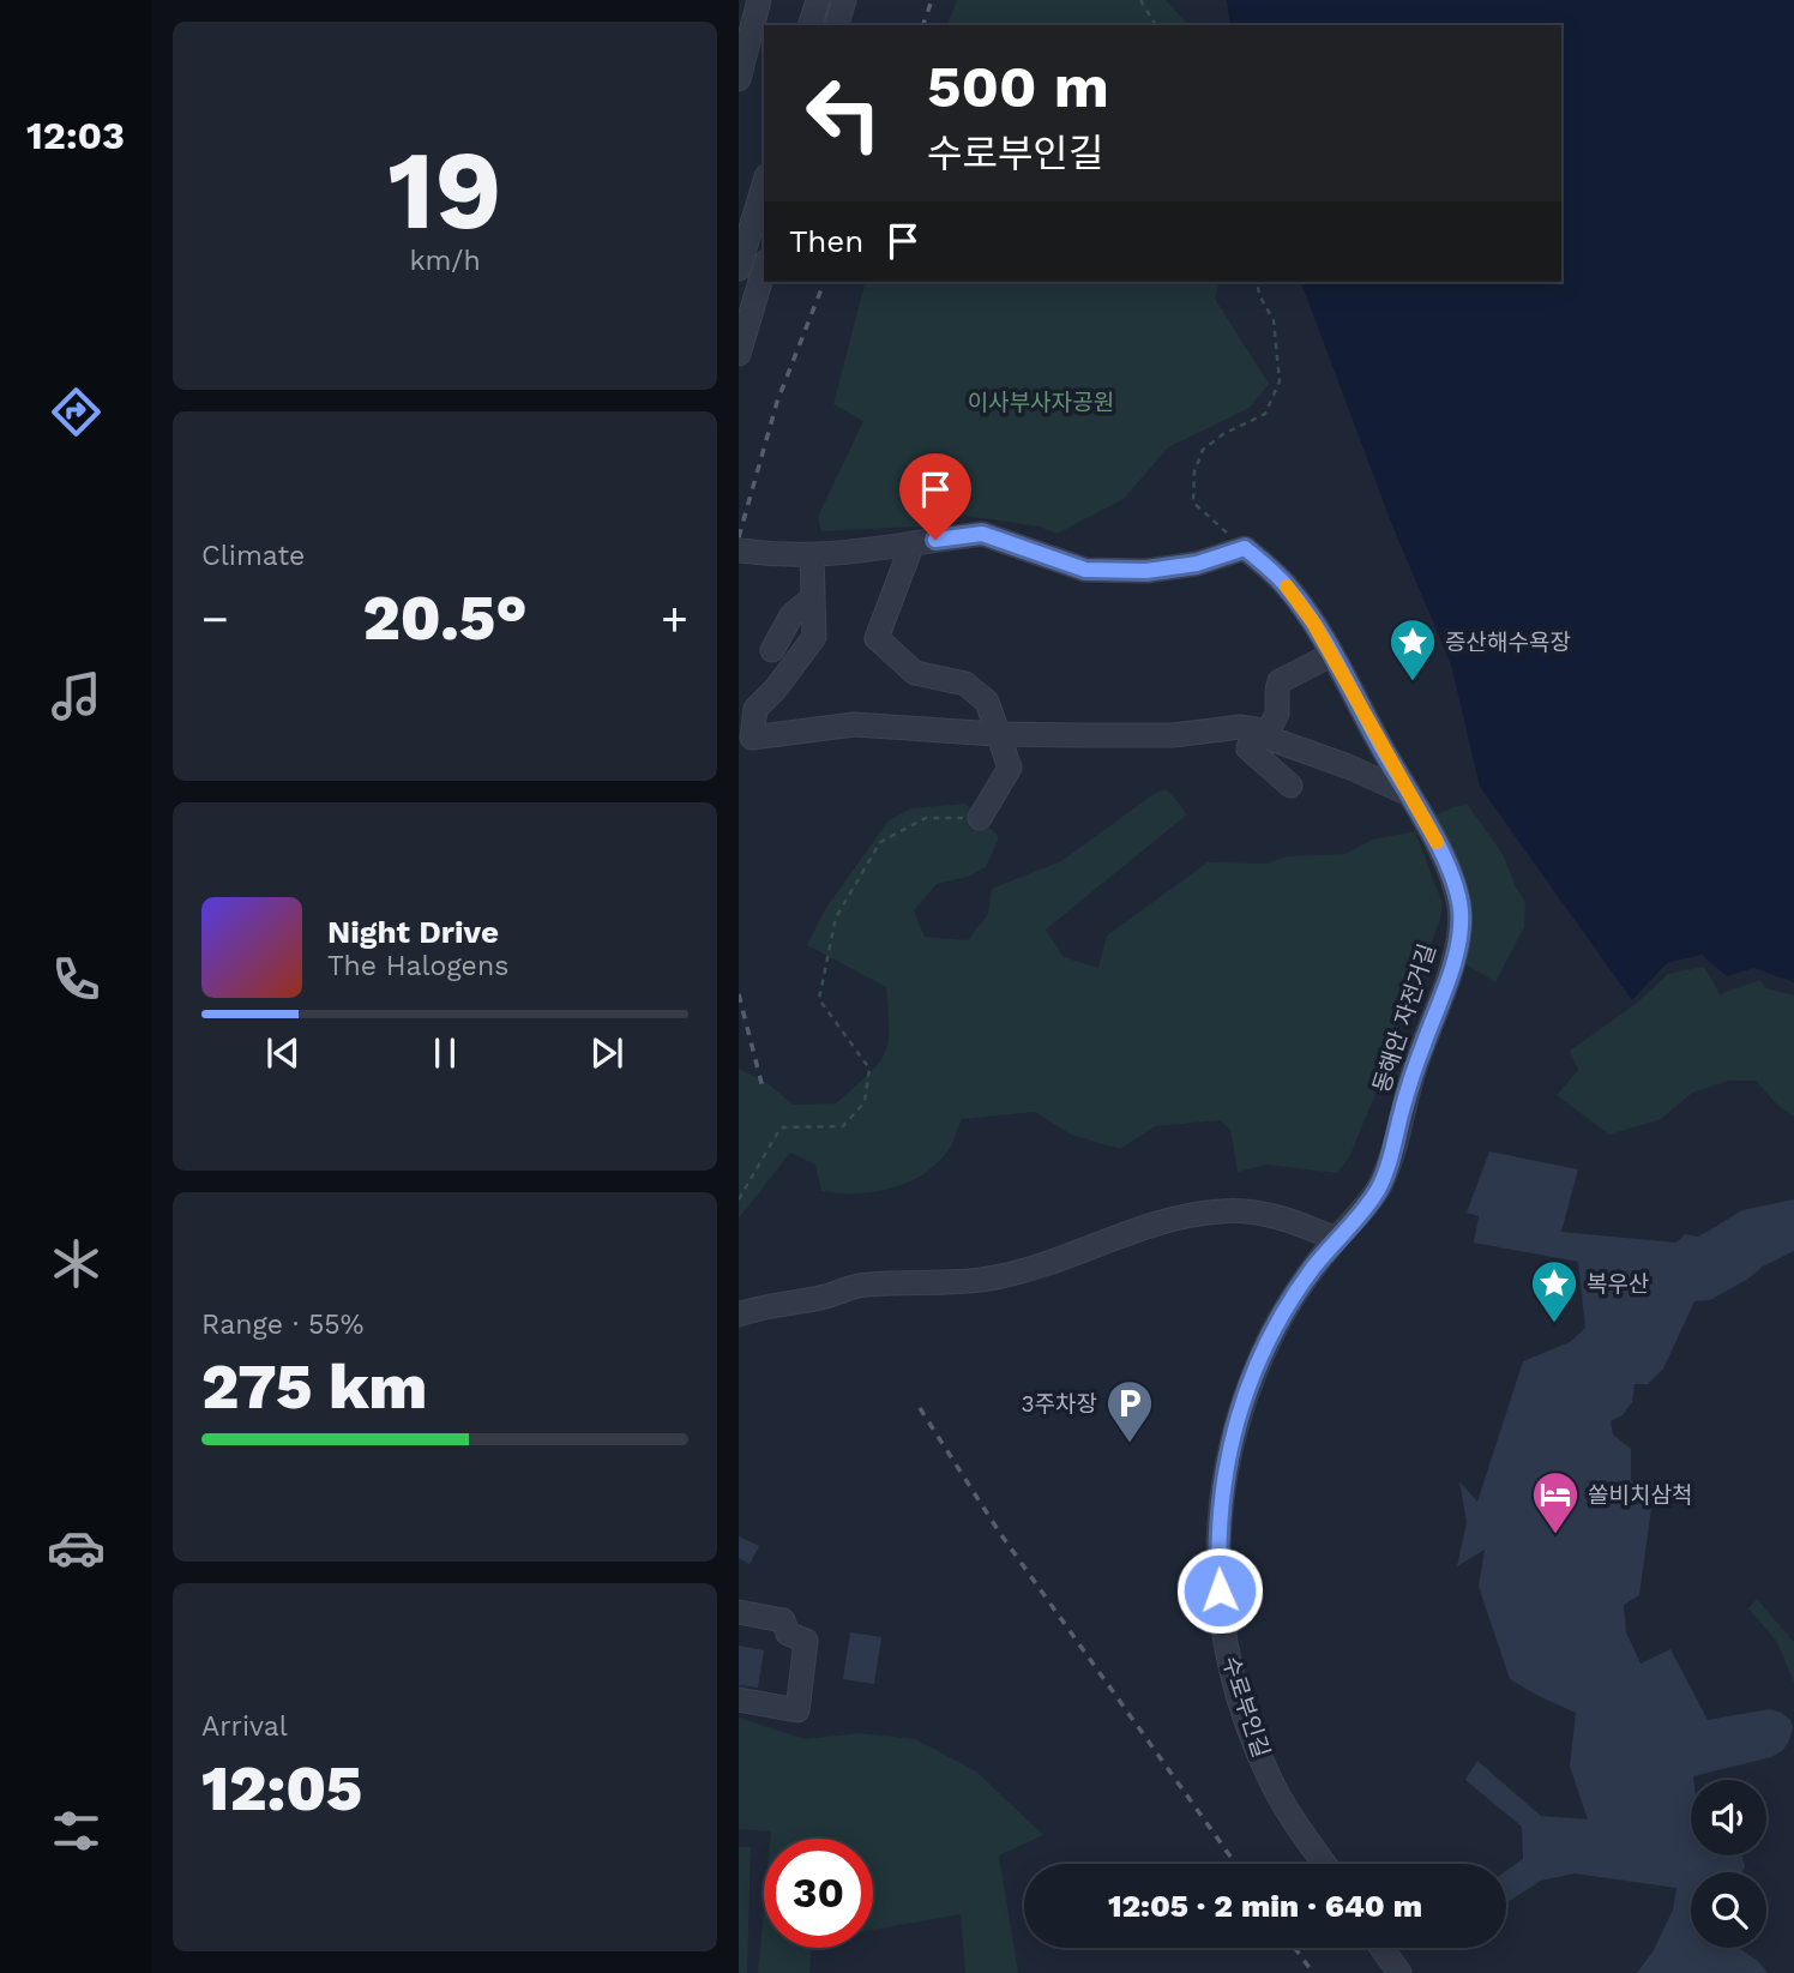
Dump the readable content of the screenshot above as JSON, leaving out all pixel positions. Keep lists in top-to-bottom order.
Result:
{
  "streets": {
    "street": ["수로부인길"]
  },
  "parks": ["이사부사자공원"],
  "places": {
    "place": ["증산해수욕장", "복우산"],
    "parking": ["3주차장"],
    "hotel": ["쏠비치삼척"]
  },
  "page": {
    "tabs": "12:03",
    "tile": [
      ["19", "km/h"],
      "Climate",
      ["Range · 55%", "275 km"],
      ["Arrival", "12:05"]
    ],
    "turn": ["500 m", "수로부인길"],
    "then": "Then",
    "heat": ["−", "20.5°", "+"],
    "song": ["Night Drive", "The Halogens"],
    "limit": "30",
    "trip": "12:05 · 2 min · 640 m"
  }
}
